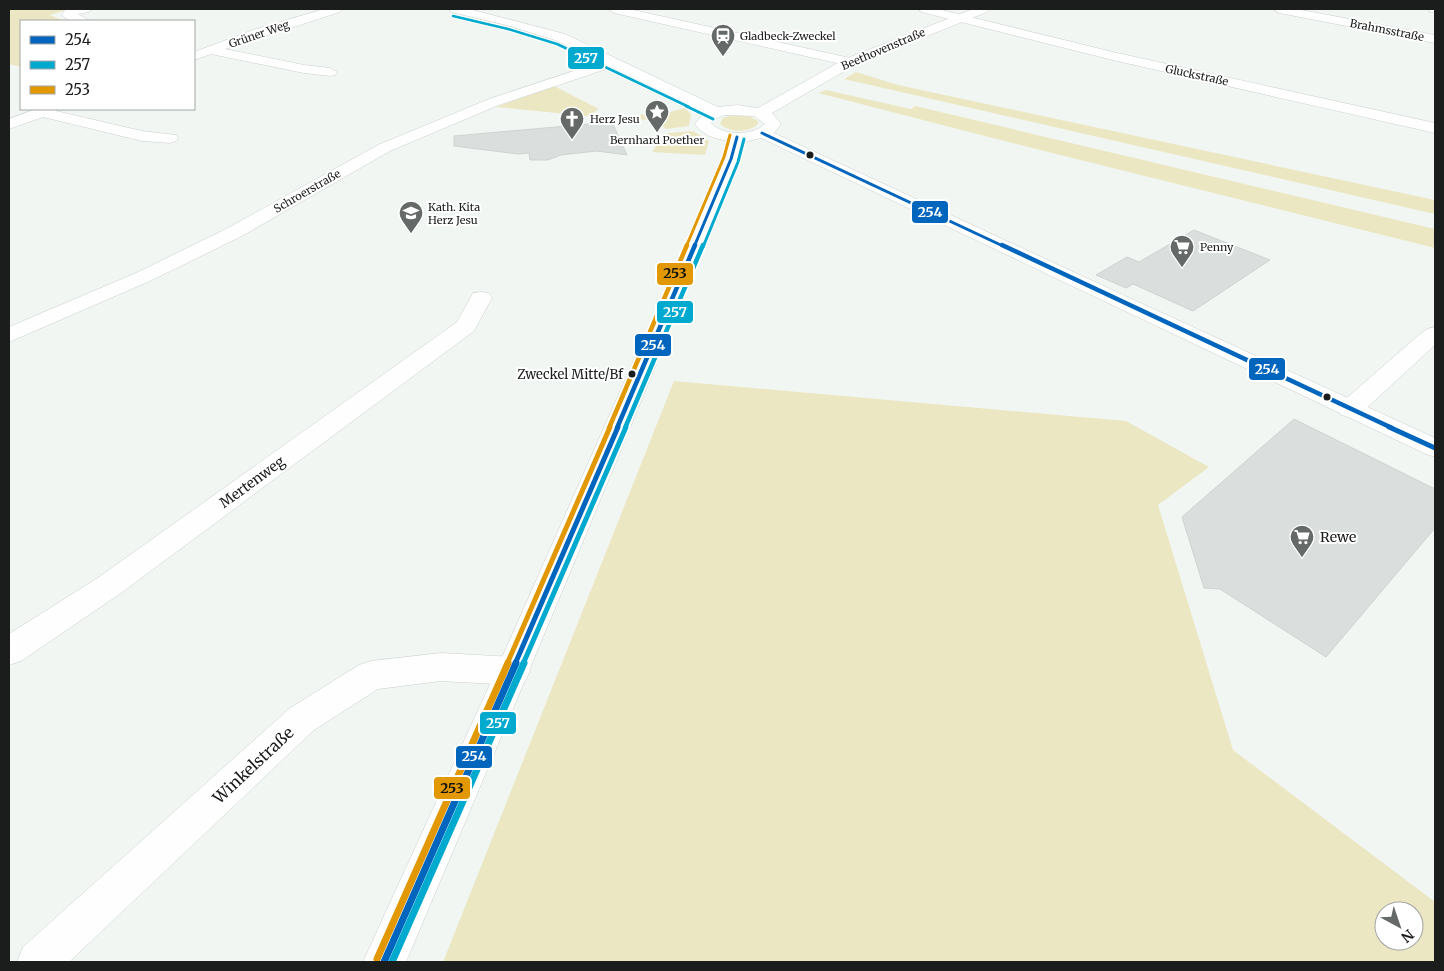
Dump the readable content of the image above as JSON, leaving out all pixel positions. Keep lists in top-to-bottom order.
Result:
{
  "streets": {
    "street": [
      "Brahmsstraße",
      "Grüner Weg",
      "Beethovenstraße",
      "Gluckstraße",
      "Schroerstraße",
      "Mertenweg",
      "Winkelstraße"
    ]
  },
  "crossings": [
    ["Beethovenstraße", "Gluckstraße"]
  ],
  "places": {
    "station": ["Gladbeck-Zweckel"],
    "place": ["Bernhard Poether"],
    "church": ["Herz Jesu"],
    "school or university": ["Kath. Kita Herz Jesu"],
    "supermarket": ["Penny", "Rewe"],
    "other": ["Zweckel Mitte/Bf"]
  },
  "lines": ["transit line 257", "transit line 254", "transit line 253"],
  "legend": ["254", "257", "253"],
  "north": "bottom right"
}
